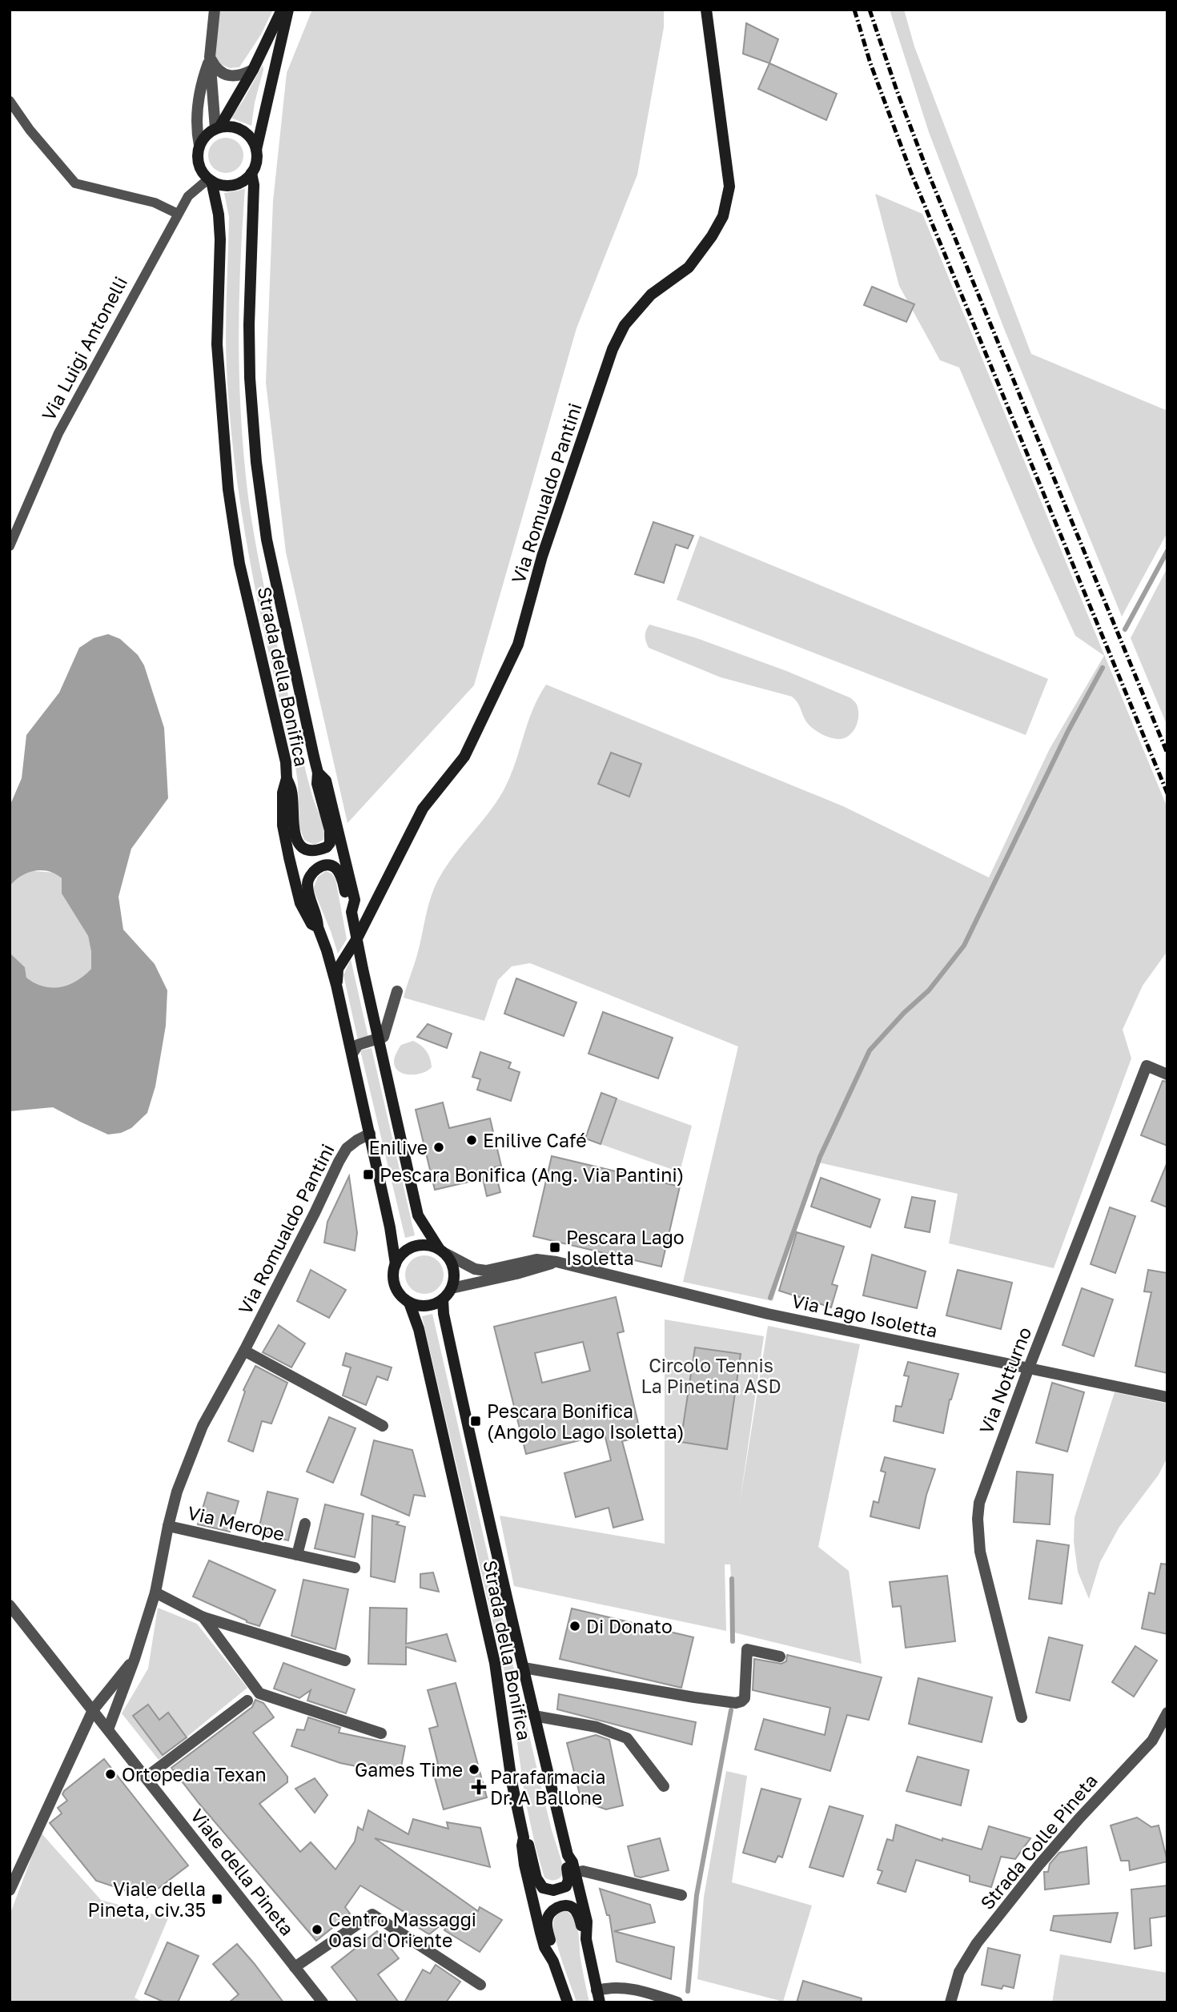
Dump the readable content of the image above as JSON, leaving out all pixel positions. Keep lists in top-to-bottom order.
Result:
{
  "streets": {
    "main road": ["Via Romualdo Pantini", "Strada della Bonifica"],
    "street": [
      "Via Luigi Antonelli",
      "Via Lago Isoletta",
      "Via Notturno",
      "Via Merope",
      "Strada Colle Pineta",
      "Viale della Pineta"
    ]
  },
  "crossings": [
    ["Via Luigi Antonelli", "Strada della Bonifica"],
    ["Via Romualdo Pantini", "Strada della Bonifica"],
    ["Via Romualdo Pantini", "Via Merope"],
    ["Via Romualdo Pantini", "Viale della Pineta"],
    ["Strada della Bonifica", "Via Lago Isoletta"],
    ["Via Lago Isoletta", "Via Notturno"]
  ],
  "parks": ["Circolo Tennis La Pinetina ASD"],
  "places": {
    "other": [
      "Enilive Café",
      "Enilive",
      "Di Donato",
      "Games Time",
      "Ortopedia Texan",
      "Centro Massaggi Oasi d'Oriente"
    ],
    "transit": [
      "Pescara Bonifica (Ang. Via Pantini)",
      "Pescara Lago Isoletta",
      "Pescara Bonifica (Angolo Lago Isoletta)",
      "Viale della Pineta, civ.35"
    ],
    "health": ["Parafarmacia Dr. A Ballone"]
  }
}
